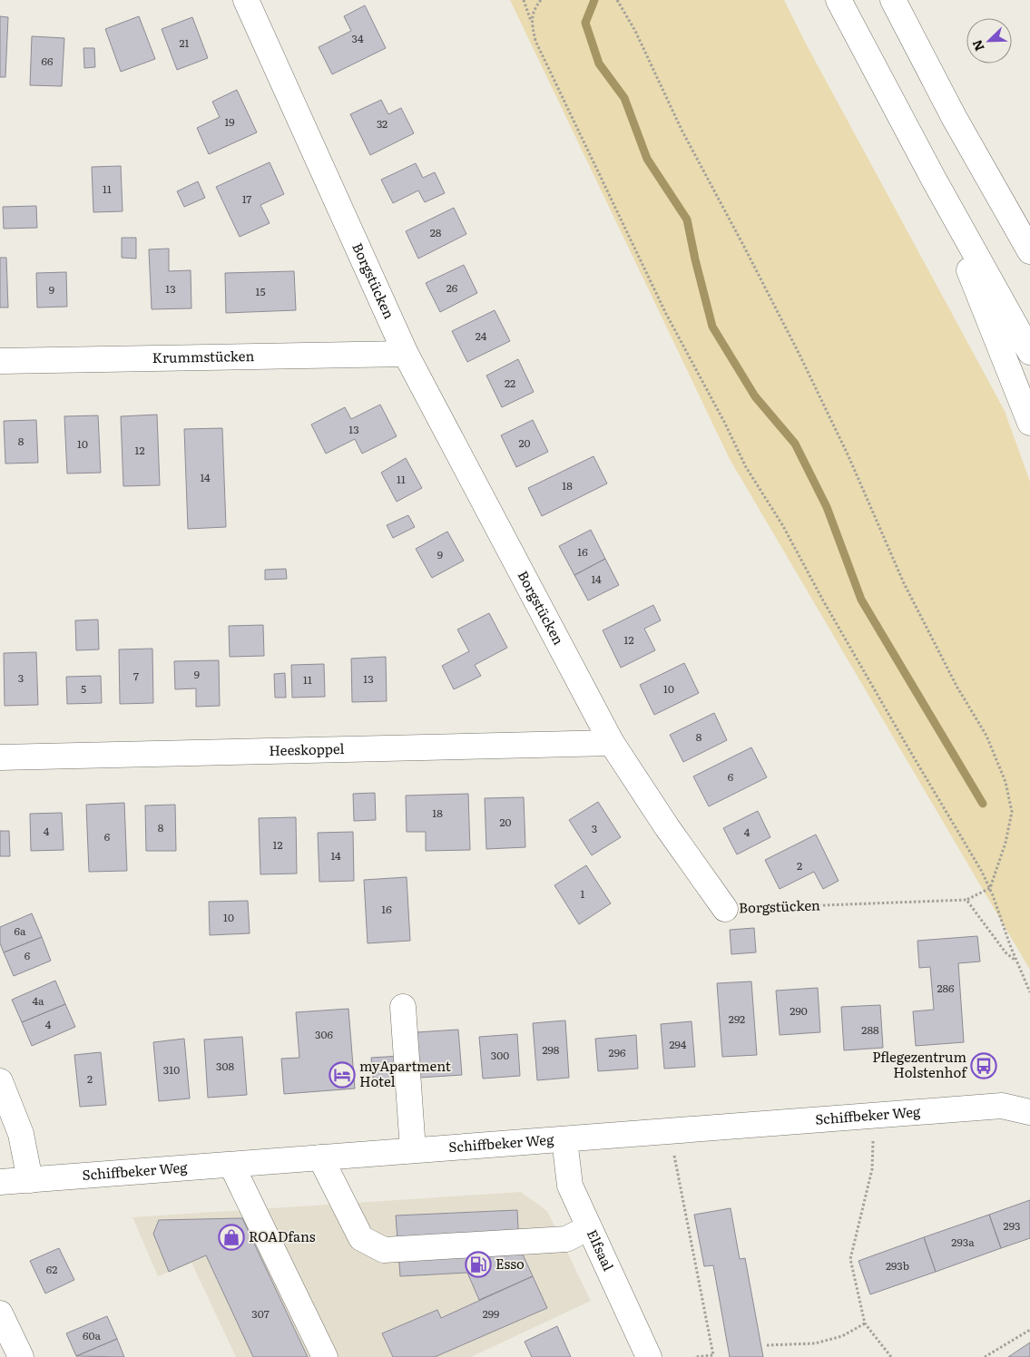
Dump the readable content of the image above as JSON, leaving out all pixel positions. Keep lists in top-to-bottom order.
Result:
{
  "streets": {
    "main road": [
      "Borgstücken",
      "Krummstücken",
      "Heeskoppel",
      "Schiffbeker Weg",
      "Elfsaal"
    ]
  },
  "crossings": [
    ["Borgstücken", "Krummstücken"],
    ["Borgstücken", "Heeskoppel"],
    ["Schiffbeker Weg", "Elfsaal"]
  ],
  "places": {
    "bus stop": ["Pflegezentrum Holstenhof"],
    "hotel": ["myApartment Hotel"],
    "shop": ["ROADfans"],
    "fuel station": ["Esso"]
  },
  "house_numbers": [
    "34",
    "21",
    "66",
    "19",
    "32",
    "11",
    "17",
    "28",
    "26",
    "13",
    "9",
    "15",
    "24",
    "22",
    "13",
    "8",
    "20",
    "10",
    "12",
    "14",
    "11",
    "18",
    "16",
    "9",
    "14",
    "12",
    "9",
    "7",
    "3",
    "13",
    "11",
    "5",
    "10",
    "8",
    "6",
    "18",
    "20",
    "8",
    "3",
    "4",
    "4",
    "6",
    "12",
    "14",
    "2",
    "1",
    "16",
    "10",
    "6a",
    "6",
    "286",
    "4a",
    "290",
    "292",
    "4",
    "288",
    "306",
    "294",
    "298",
    "296",
    "300",
    "308",
    "310",
    "2",
    "293",
    "293a",
    "293b",
    "62",
    "307",
    "299",
    "60a"
  ],
  "north": "bottom left"
}
